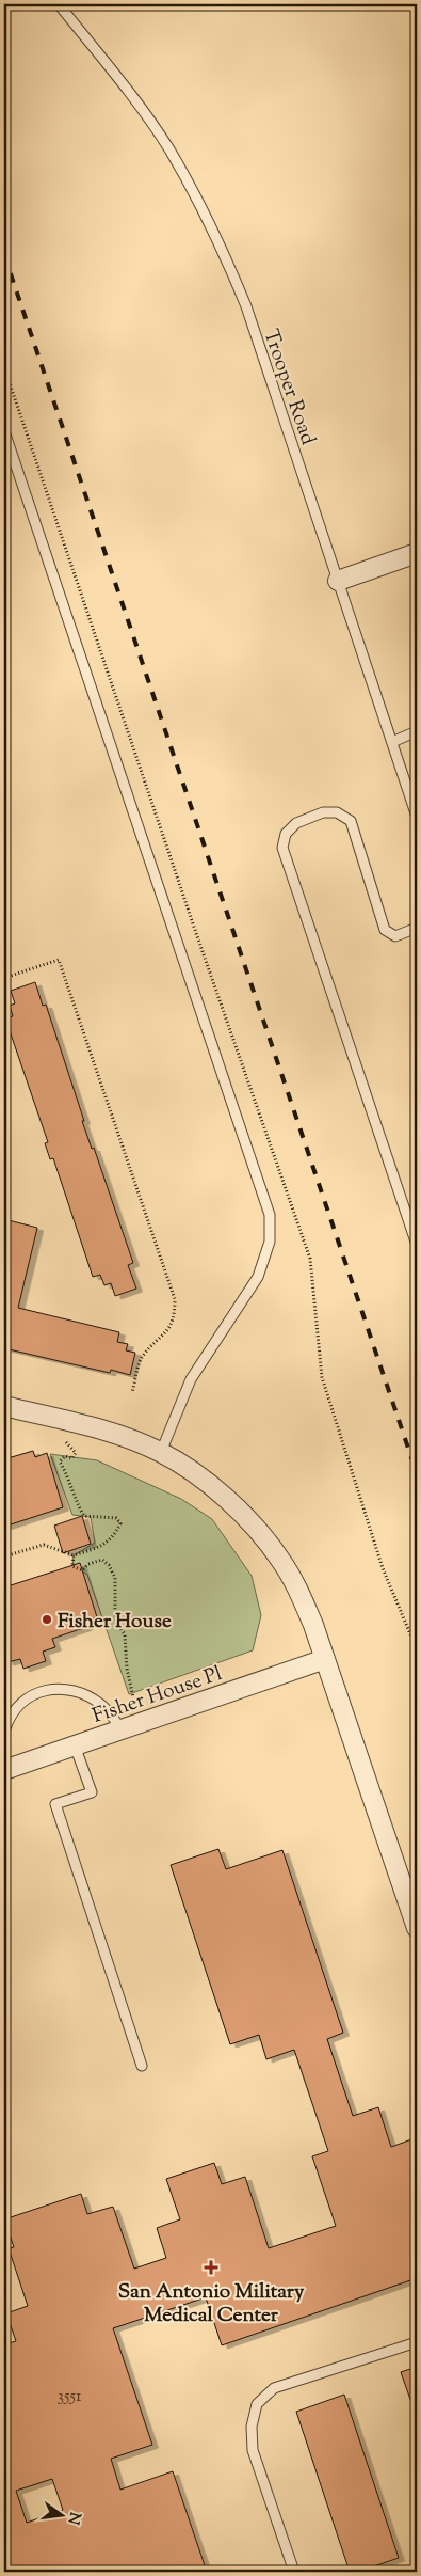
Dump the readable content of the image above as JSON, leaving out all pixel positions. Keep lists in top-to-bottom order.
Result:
{
  "streets": {
    "street": ["Fisher House Pl"],
    "lane": ["Trooper Road"]
  },
  "places": {
    "other": ["Fisher House"],
    "health": ["San Antonio Military Medical Center"]
  },
  "house_numbers": ["3551"],
  "north": "right"
}
